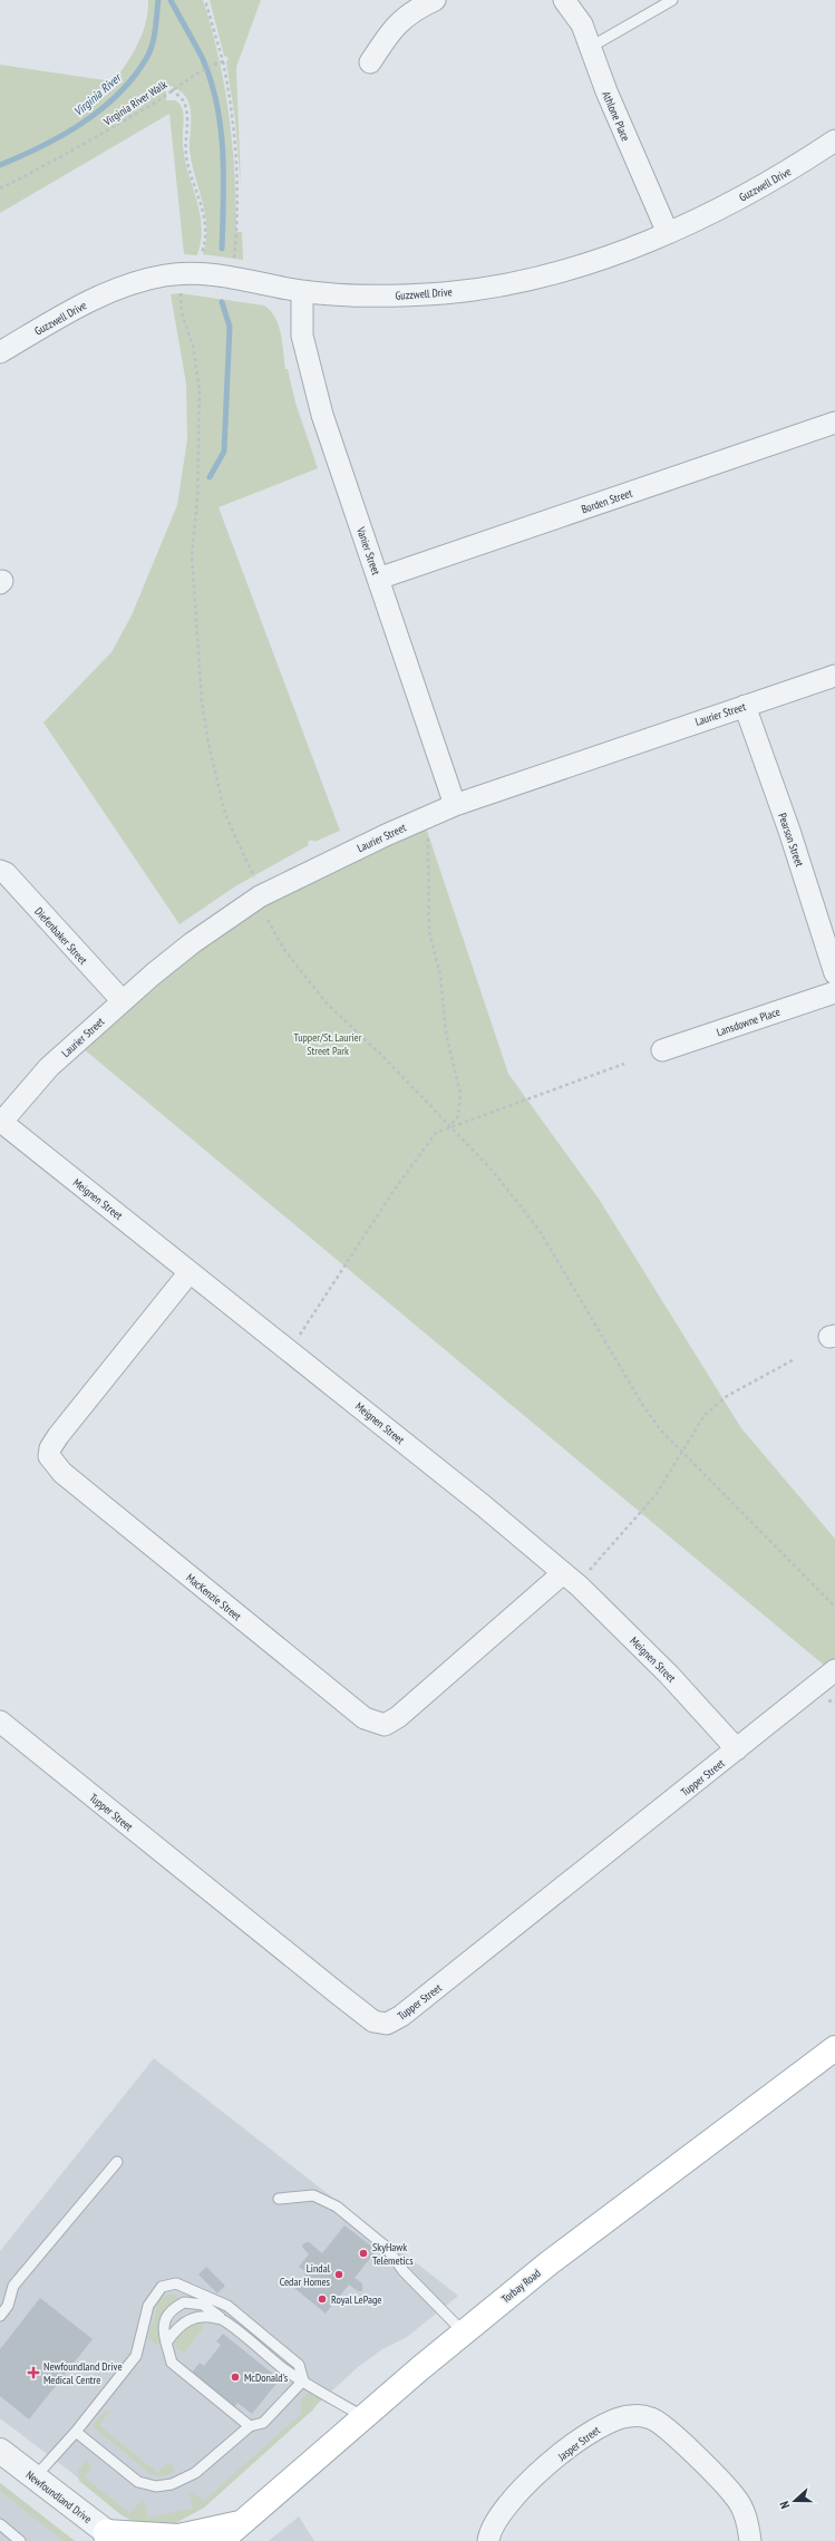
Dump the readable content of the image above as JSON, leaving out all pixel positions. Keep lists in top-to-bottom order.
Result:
{
  "streets": {
    "main road": ["Torbay Road"],
    "street": [
      "Athlone Place",
      "Guzzwell Drive",
      "Borden Street",
      "Vanier Street",
      "Laurier Street",
      "Pearson Street",
      "Diefenbaker Street",
      "Lansdowne Place",
      "Meignen Street",
      "MacKenzie Street",
      "Tupper Street",
      "Jasper Street",
      "Newfoundland Drive"
    ],
    "path": ["Virginia River Walk"]
  },
  "crossings": [
    ["Athlone Place", "Guzzwell Drive"],
    ["Guzzwell Drive", "Vanier Street"],
    ["Borden Street", "Vanier Street"],
    ["Vanier Street", "Laurier Street"],
    ["Laurier Street", "Pearson Street"],
    ["Laurier Street", "Diefenbaker Street"],
    ["Laurier Street", "Meignen Street"],
    ["Meignen Street", "MacKenzie Street"],
    ["Meignen Street", "Tupper Street"]
  ],
  "water": ["Virginia River"],
  "parks": ["Tupper/St. Laurier Street Park"],
  "places": {
    "other": [
      "SkyHawk Telemetics",
      "Lindal Cedar Homes",
      "Royal LePage",
      "McDonald's"
    ],
    "health": ["Newfoundland Drive Medical Centre"]
  },
  "north": "left"
}
